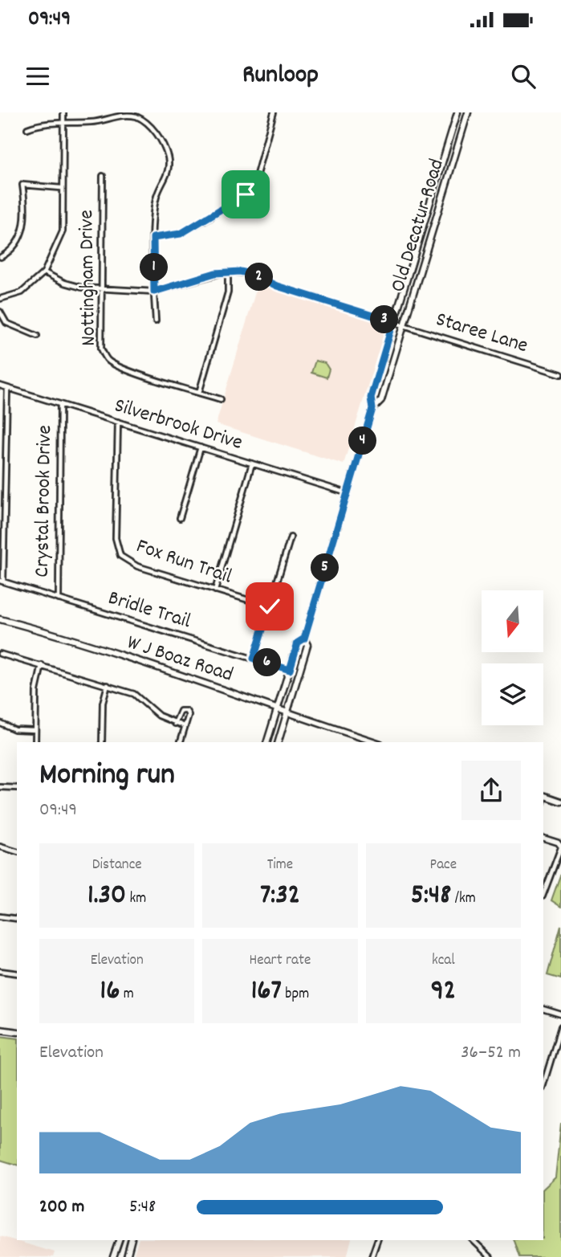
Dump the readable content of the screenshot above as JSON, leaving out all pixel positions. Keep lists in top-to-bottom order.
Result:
{
  "streets": {
    "main road": ["Old Decatur Road", "W J Boaz Road"],
    "street": [
      "Nottingham Drive",
      "Staree Lane",
      "Silverbrook Drive",
      "Crystal Brook Drive",
      "Fox Run Trail",
      "Bridle Trail"
    ]
  },
  "crossings": [
    ["Old Decatur Road", "Staree Lane"],
    ["Old Decatur Road", "Silverbrook Drive"],
    ["Old Decatur Road", "Bridle Trail"],
    ["Old Decatur Road", "W J Boaz Road"],
    ["Silverbrook Drive", "Crystal Brook Drive"],
    ["Silverbrook Drive", "Fox Run Trail"],
    ["Crystal Brook Drive", "Bridle Trail"]
  ],
  "north": "bottom",
  "page": {
    "status": "09:49",
    "header": "Runloop",
    "pins": [
      "1",
      "2",
      "3",
      "4",
      "5",
      "6"
    ],
    "heading": ["Morning run", "09:49"],
    "stats": [
      ["Distance", "1.30 km"],
      ["Time", "7:32"],
      ["Pace", "5:48 /km"],
      ["Elevation", "16 m"],
      ["Heart rate", "167 bpm"],
      ["kcal", "92"]
    ],
    "chart": ["Elevation", "36–52 m"],
    "list": [
      {
        "name": "200 m",
        "note": "5:48"
      }
    ]
  }
}
